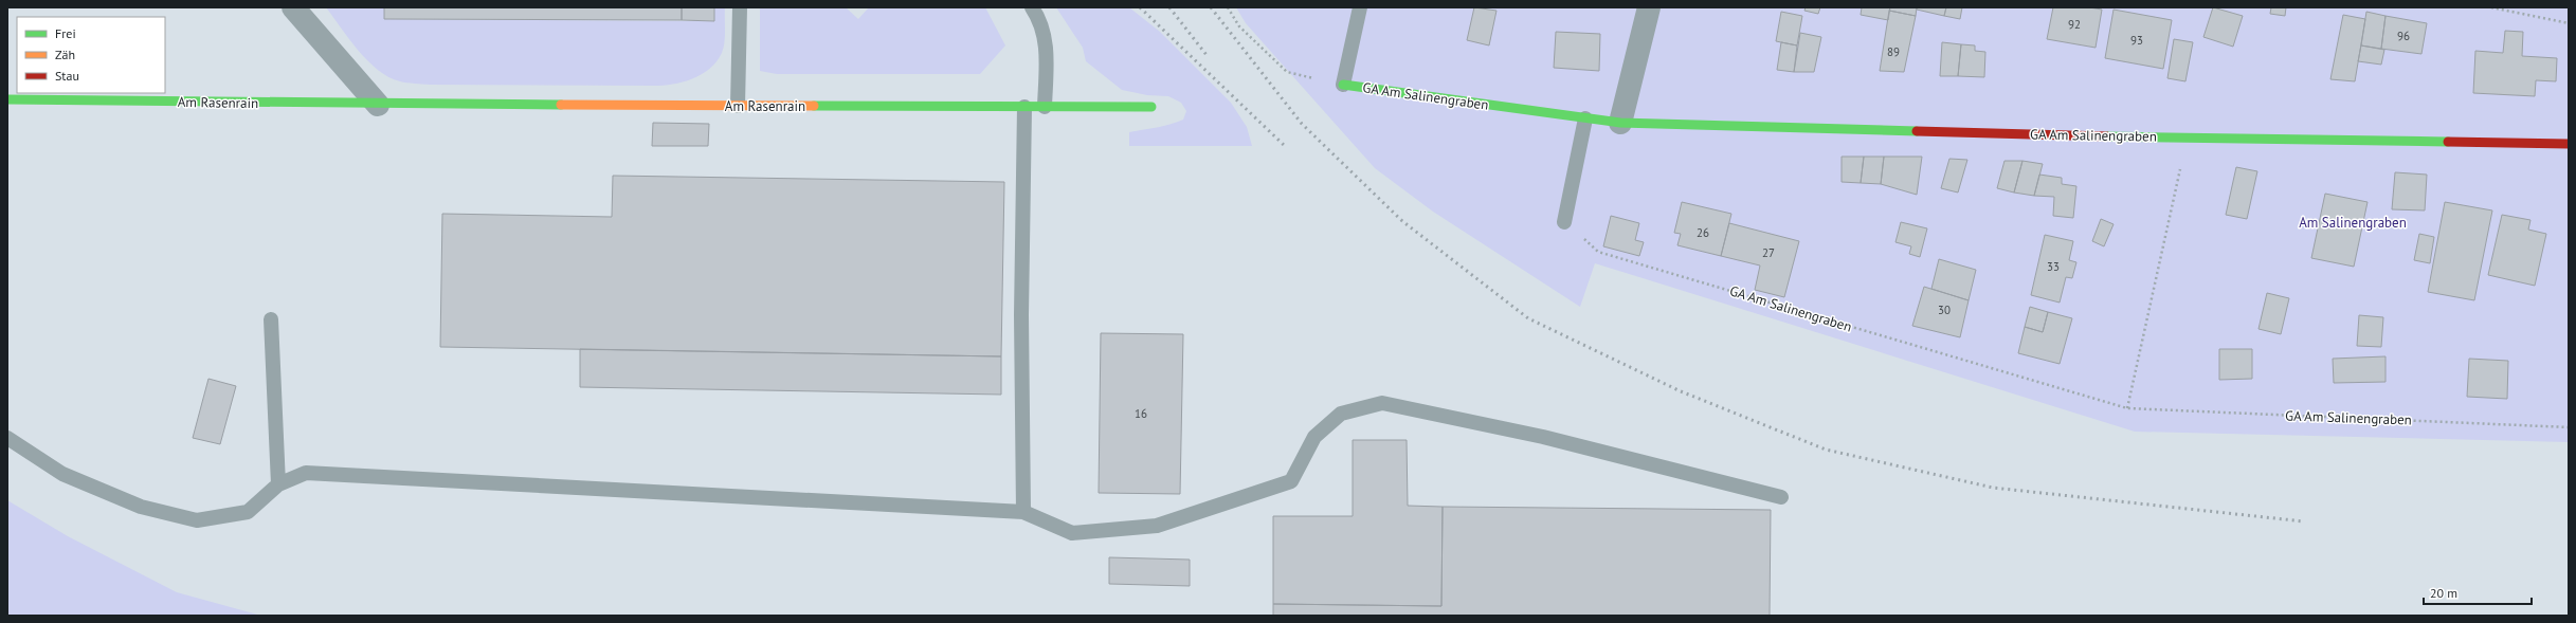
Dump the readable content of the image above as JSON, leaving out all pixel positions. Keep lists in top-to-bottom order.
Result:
{
  "streets": {
    "street": ["GA Am Salinengraben", "Am Rasenrain"]
  },
  "parks": ["Am Salinengraben"],
  "house_numbers": [
    "92",
    "96",
    "93",
    "89",
    "26",
    "27",
    "33",
    "30",
    "16"
  ],
  "legend": ["Frei", "Zäh", "Stau"],
  "scale_bar": "20 m"
}
